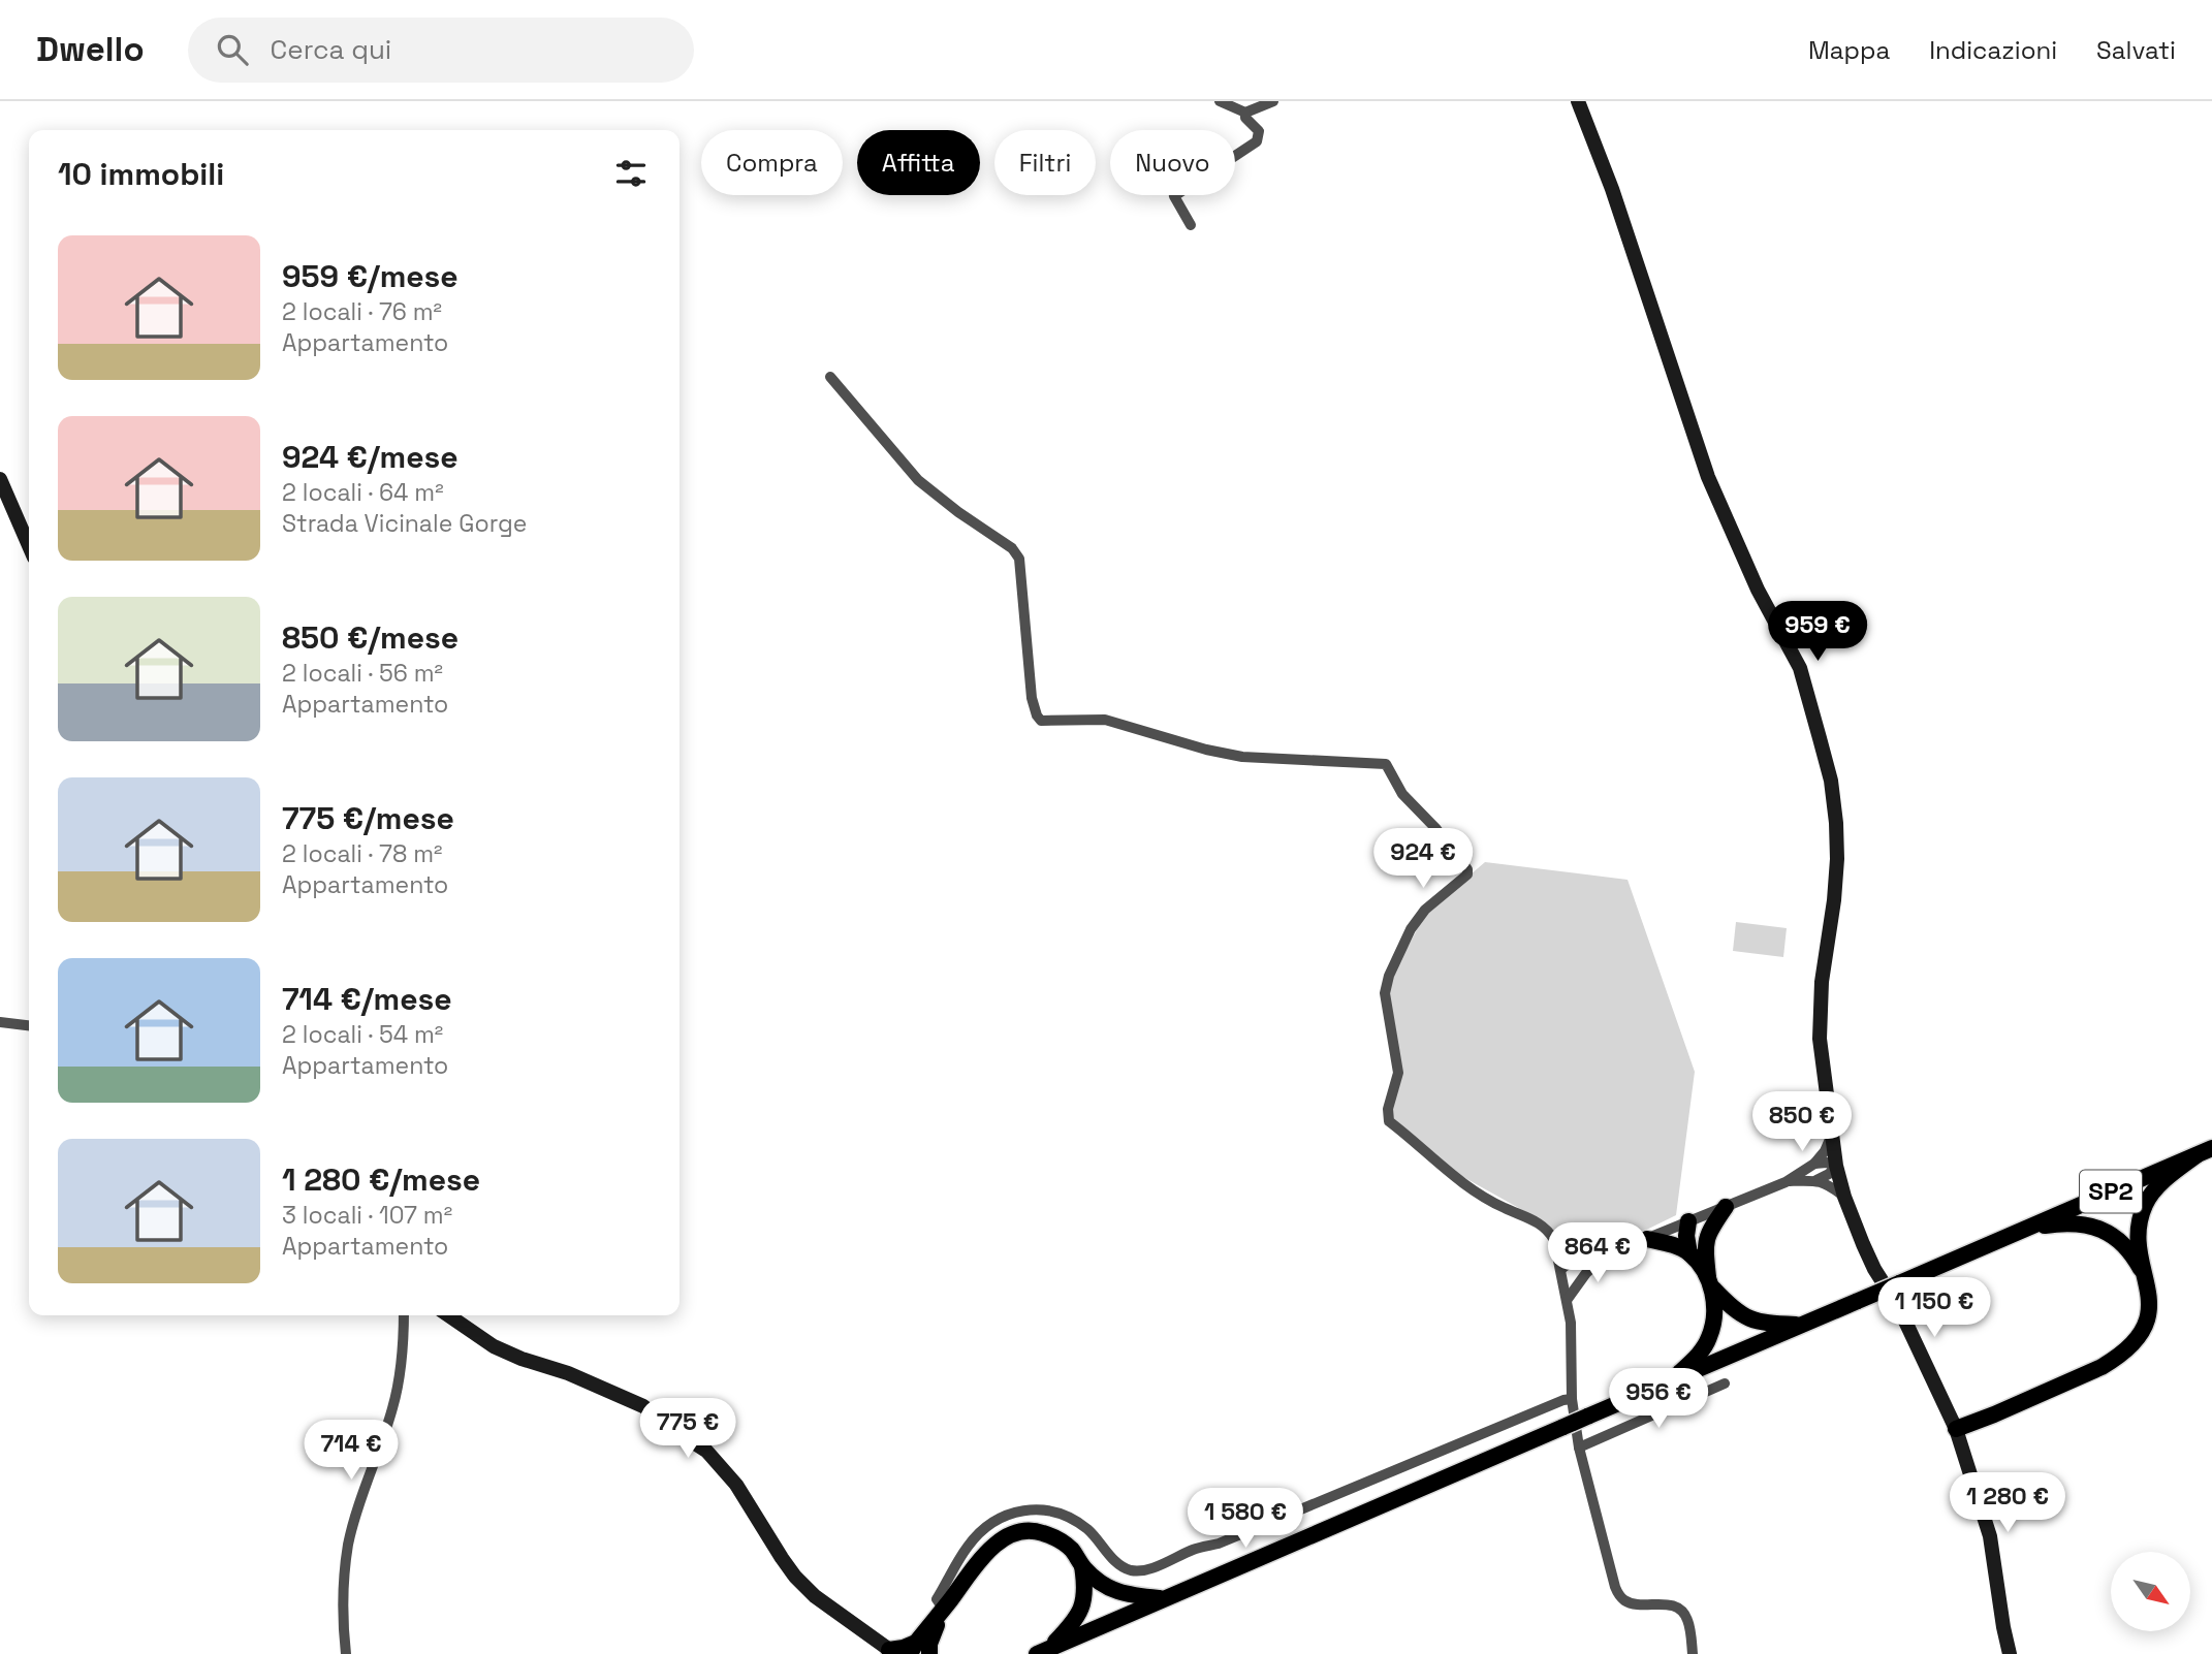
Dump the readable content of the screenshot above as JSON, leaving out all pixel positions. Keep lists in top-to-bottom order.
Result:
{
  "streets": {
    "main road": ["SP2"]
  },
  "north": "bottom right",
  "page": {
    "header": "Dwello",
    "search": "Cerca qui",
    "nav": ["Mappa", "Indicazioni", "Salvati"],
    "chip": [
      "Compra",
      "Affitta",
      "Filtri",
      "Nuovo"
    ],
    "heading": "10 immobili",
    "list": [
      {
        "name": "959 €/mese",
        "note": "2 locali · 76 m² · Appartamento"
      },
      {
        "name": "924 €/mese",
        "note": "2 locali · 64 m² · Strada Vicinale Gorge"
      },
      {
        "name": "850 €/mese",
        "note": "2 locali · 56 m² · Appartamento"
      },
      {
        "name": "775 €/mese",
        "note": "2 locali · 78 m² · Appartamento"
      },
      {
        "name": "714 €/mese",
        "note": "2 locali · 54 m² · Appartamento"
      },
      {
        "name": "1 280 €/mese",
        "note": "3 locali · 107 m² · Appartamento"
      }
    ],
    "price": [
      "959 €",
      "924 €",
      "850 €",
      "864 €",
      "1 150 €",
      "956 €",
      "775 €",
      "714 €",
      "1 280 €",
      "1 580 €"
    ]
  }
}
